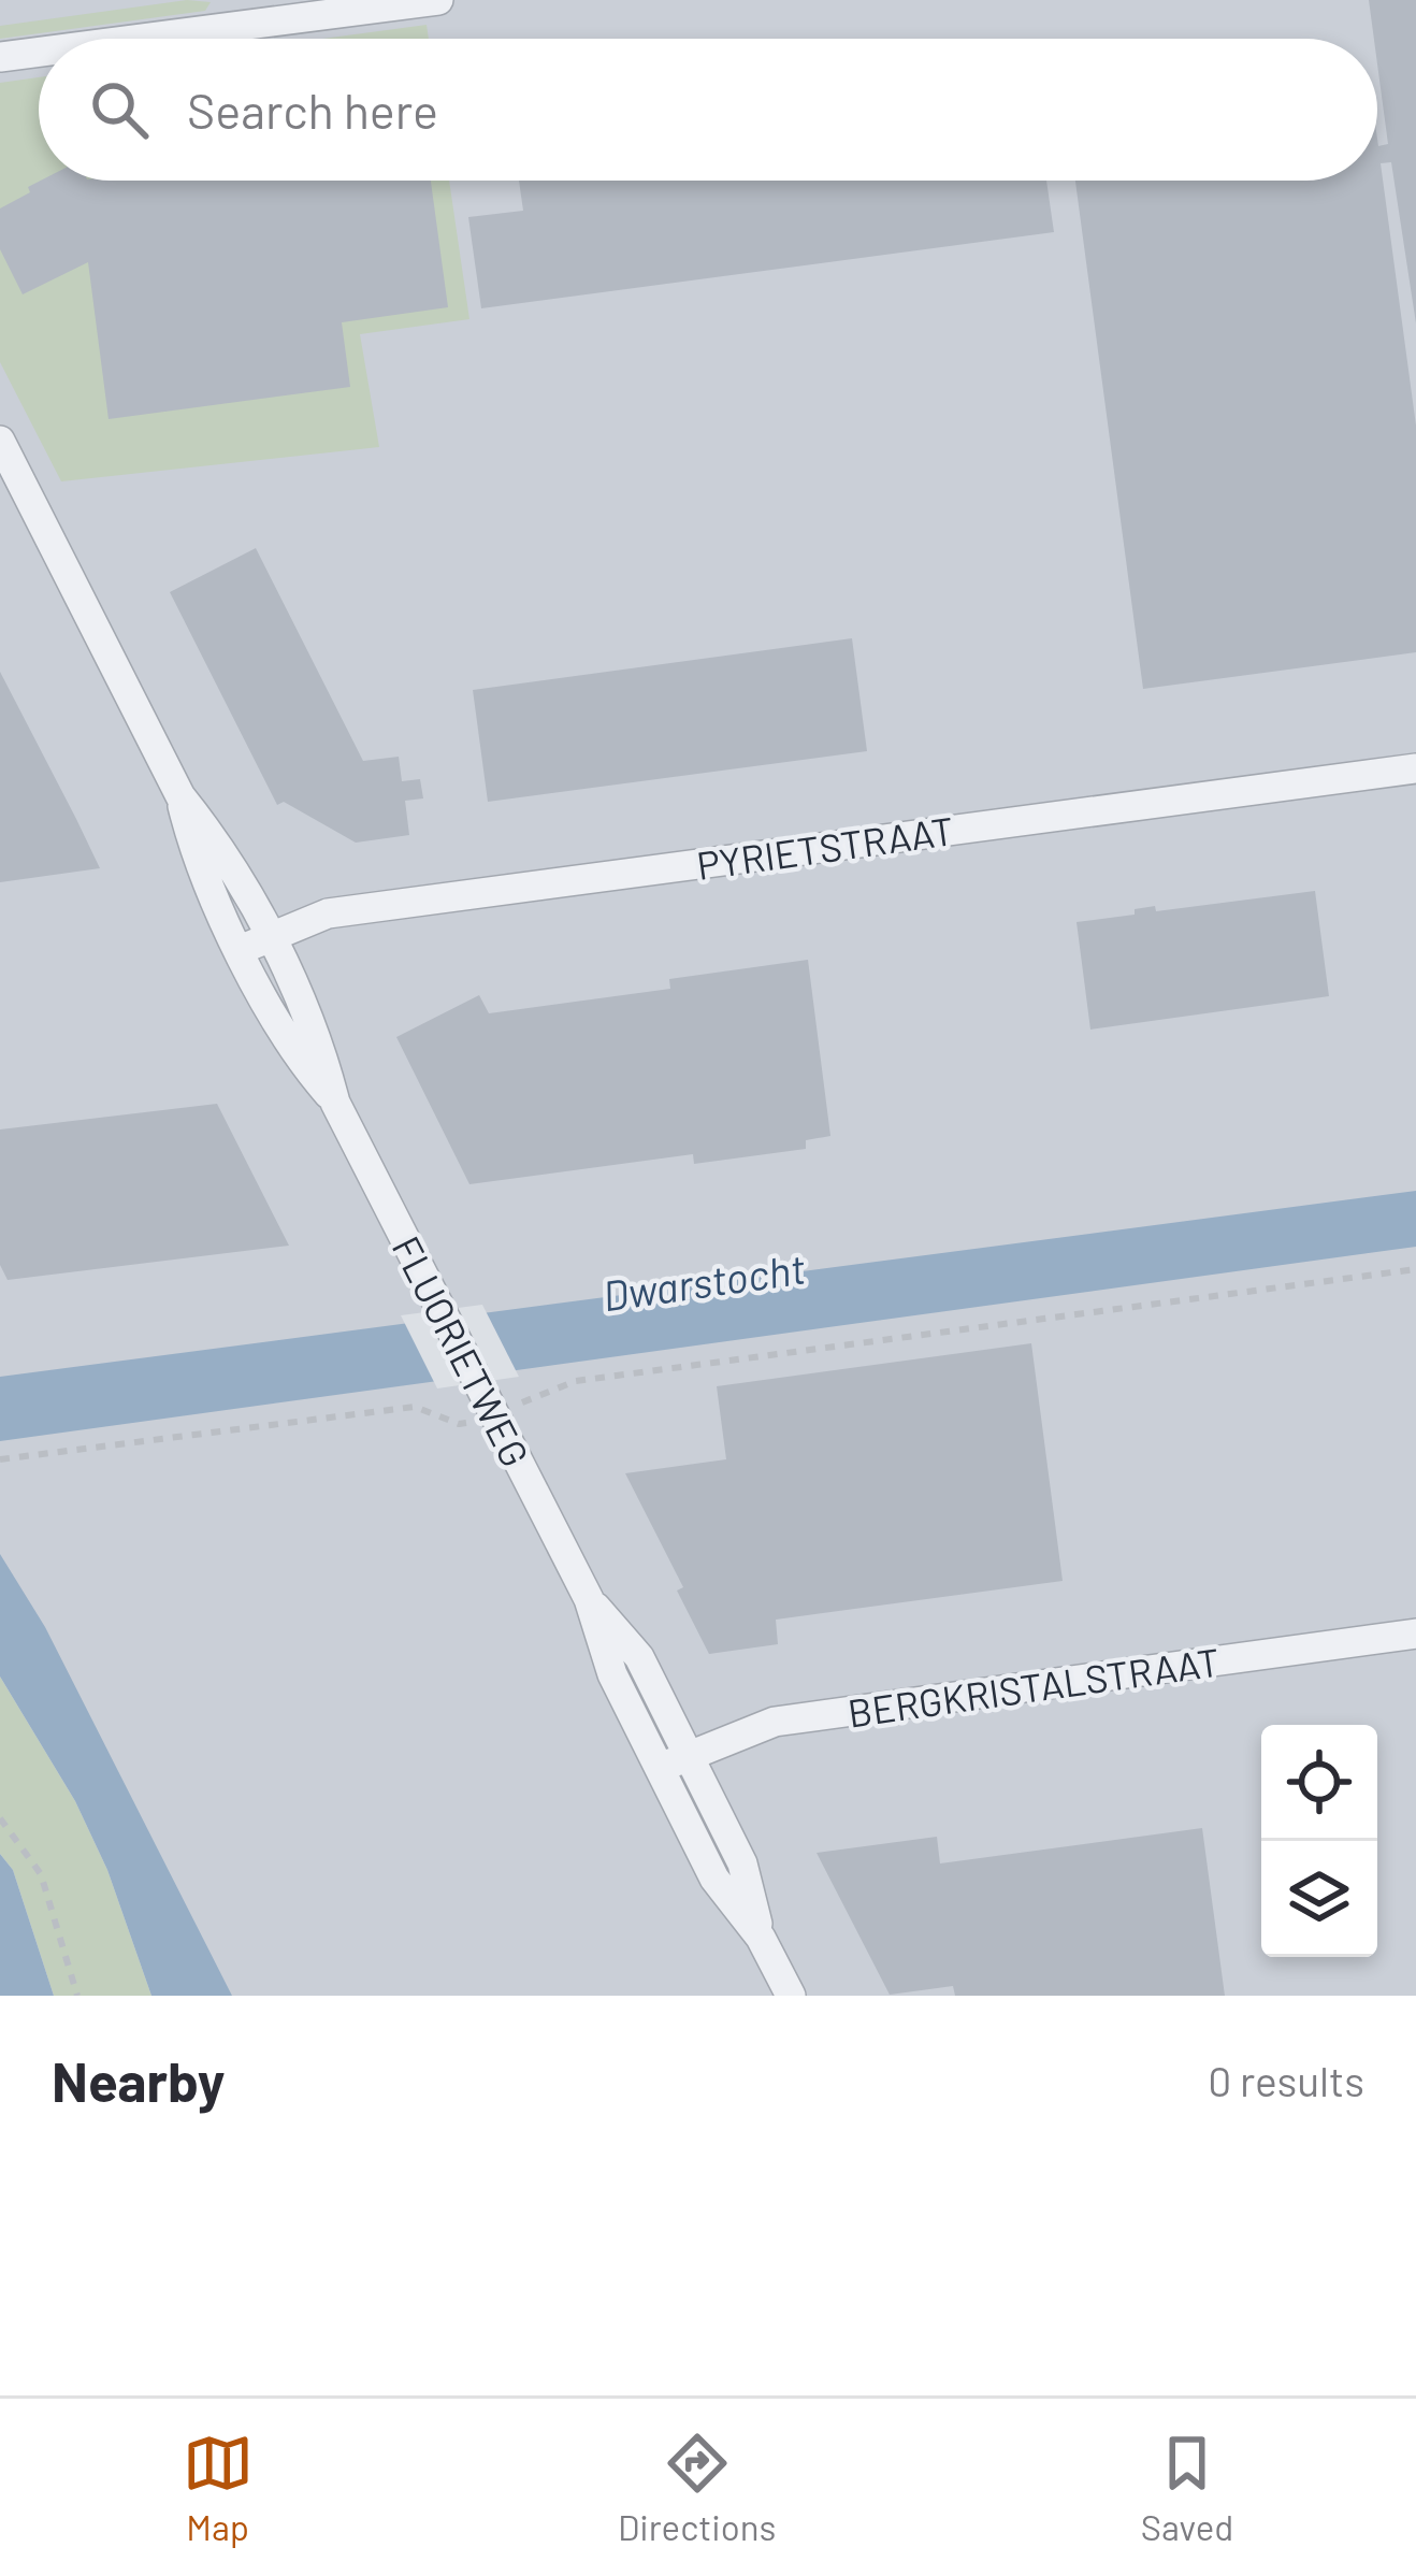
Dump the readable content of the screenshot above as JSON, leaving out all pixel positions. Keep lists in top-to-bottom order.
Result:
{
  "streets": {
    "street": ["PYRIETSTRAAT", "FLUORIETWEG", "BERGKRISTALSTRAAT"]
  },
  "crossings": [
    ["PYRIETSTRAAT", "FLUORIETWEG"],
    ["FLUORIETWEG", "BERGKRISTALSTRAAT"]
  ],
  "water": ["Dwarstocht"],
  "page": {
    "search": "Search here",
    "heading": ["Nearby", "0 results"],
    "nav": ["Map", "Directions", "Saved"]
  }
}
